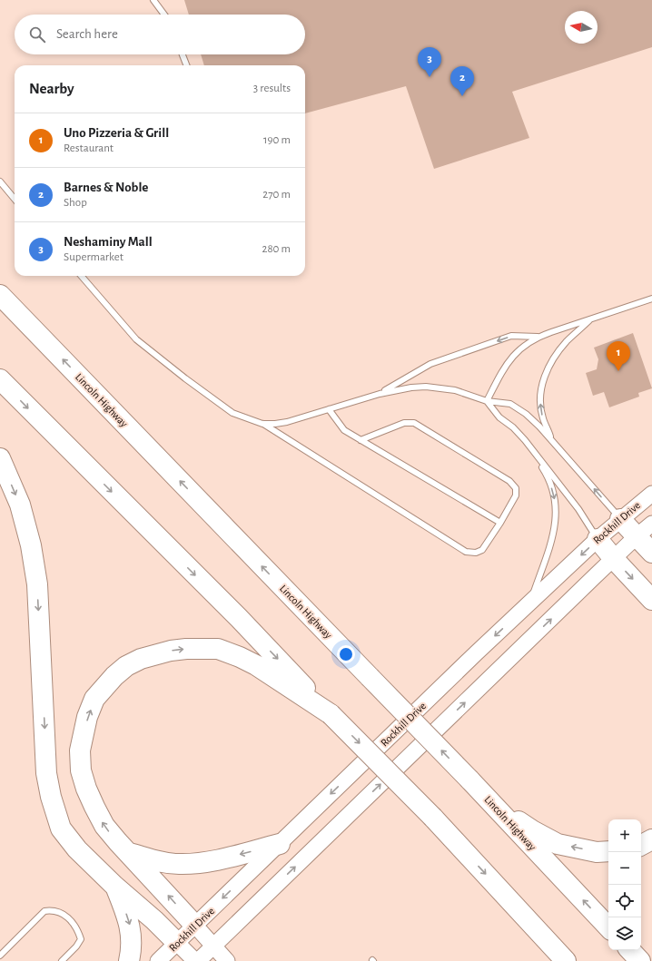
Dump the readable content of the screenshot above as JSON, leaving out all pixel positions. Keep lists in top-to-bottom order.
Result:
{
  "streets": {
    "highway": ["Lincoln Highway"],
    "main road": ["Rockhill Drive"]
  },
  "north": "left",
  "page": {
    "search": "Search here",
    "pins": ["3", "2", "1"],
    "heading": ["Nearby", "3 results"],
    "list": [
      {
        "mark": "1",
        "name": "Uno Pizzeria & Grill",
        "note": "Restaurant",
        "value": "190 m"
      },
      {
        "mark": "2",
        "name": "Barnes & Noble",
        "note": "Shop",
        "value": "270 m"
      },
      {
        "mark": "3",
        "name": "Neshaminy Mall",
        "note": "Supermarket",
        "value": "280 m"
      }
    ],
    "map_buttons": ["+", "−"]
  }
}
